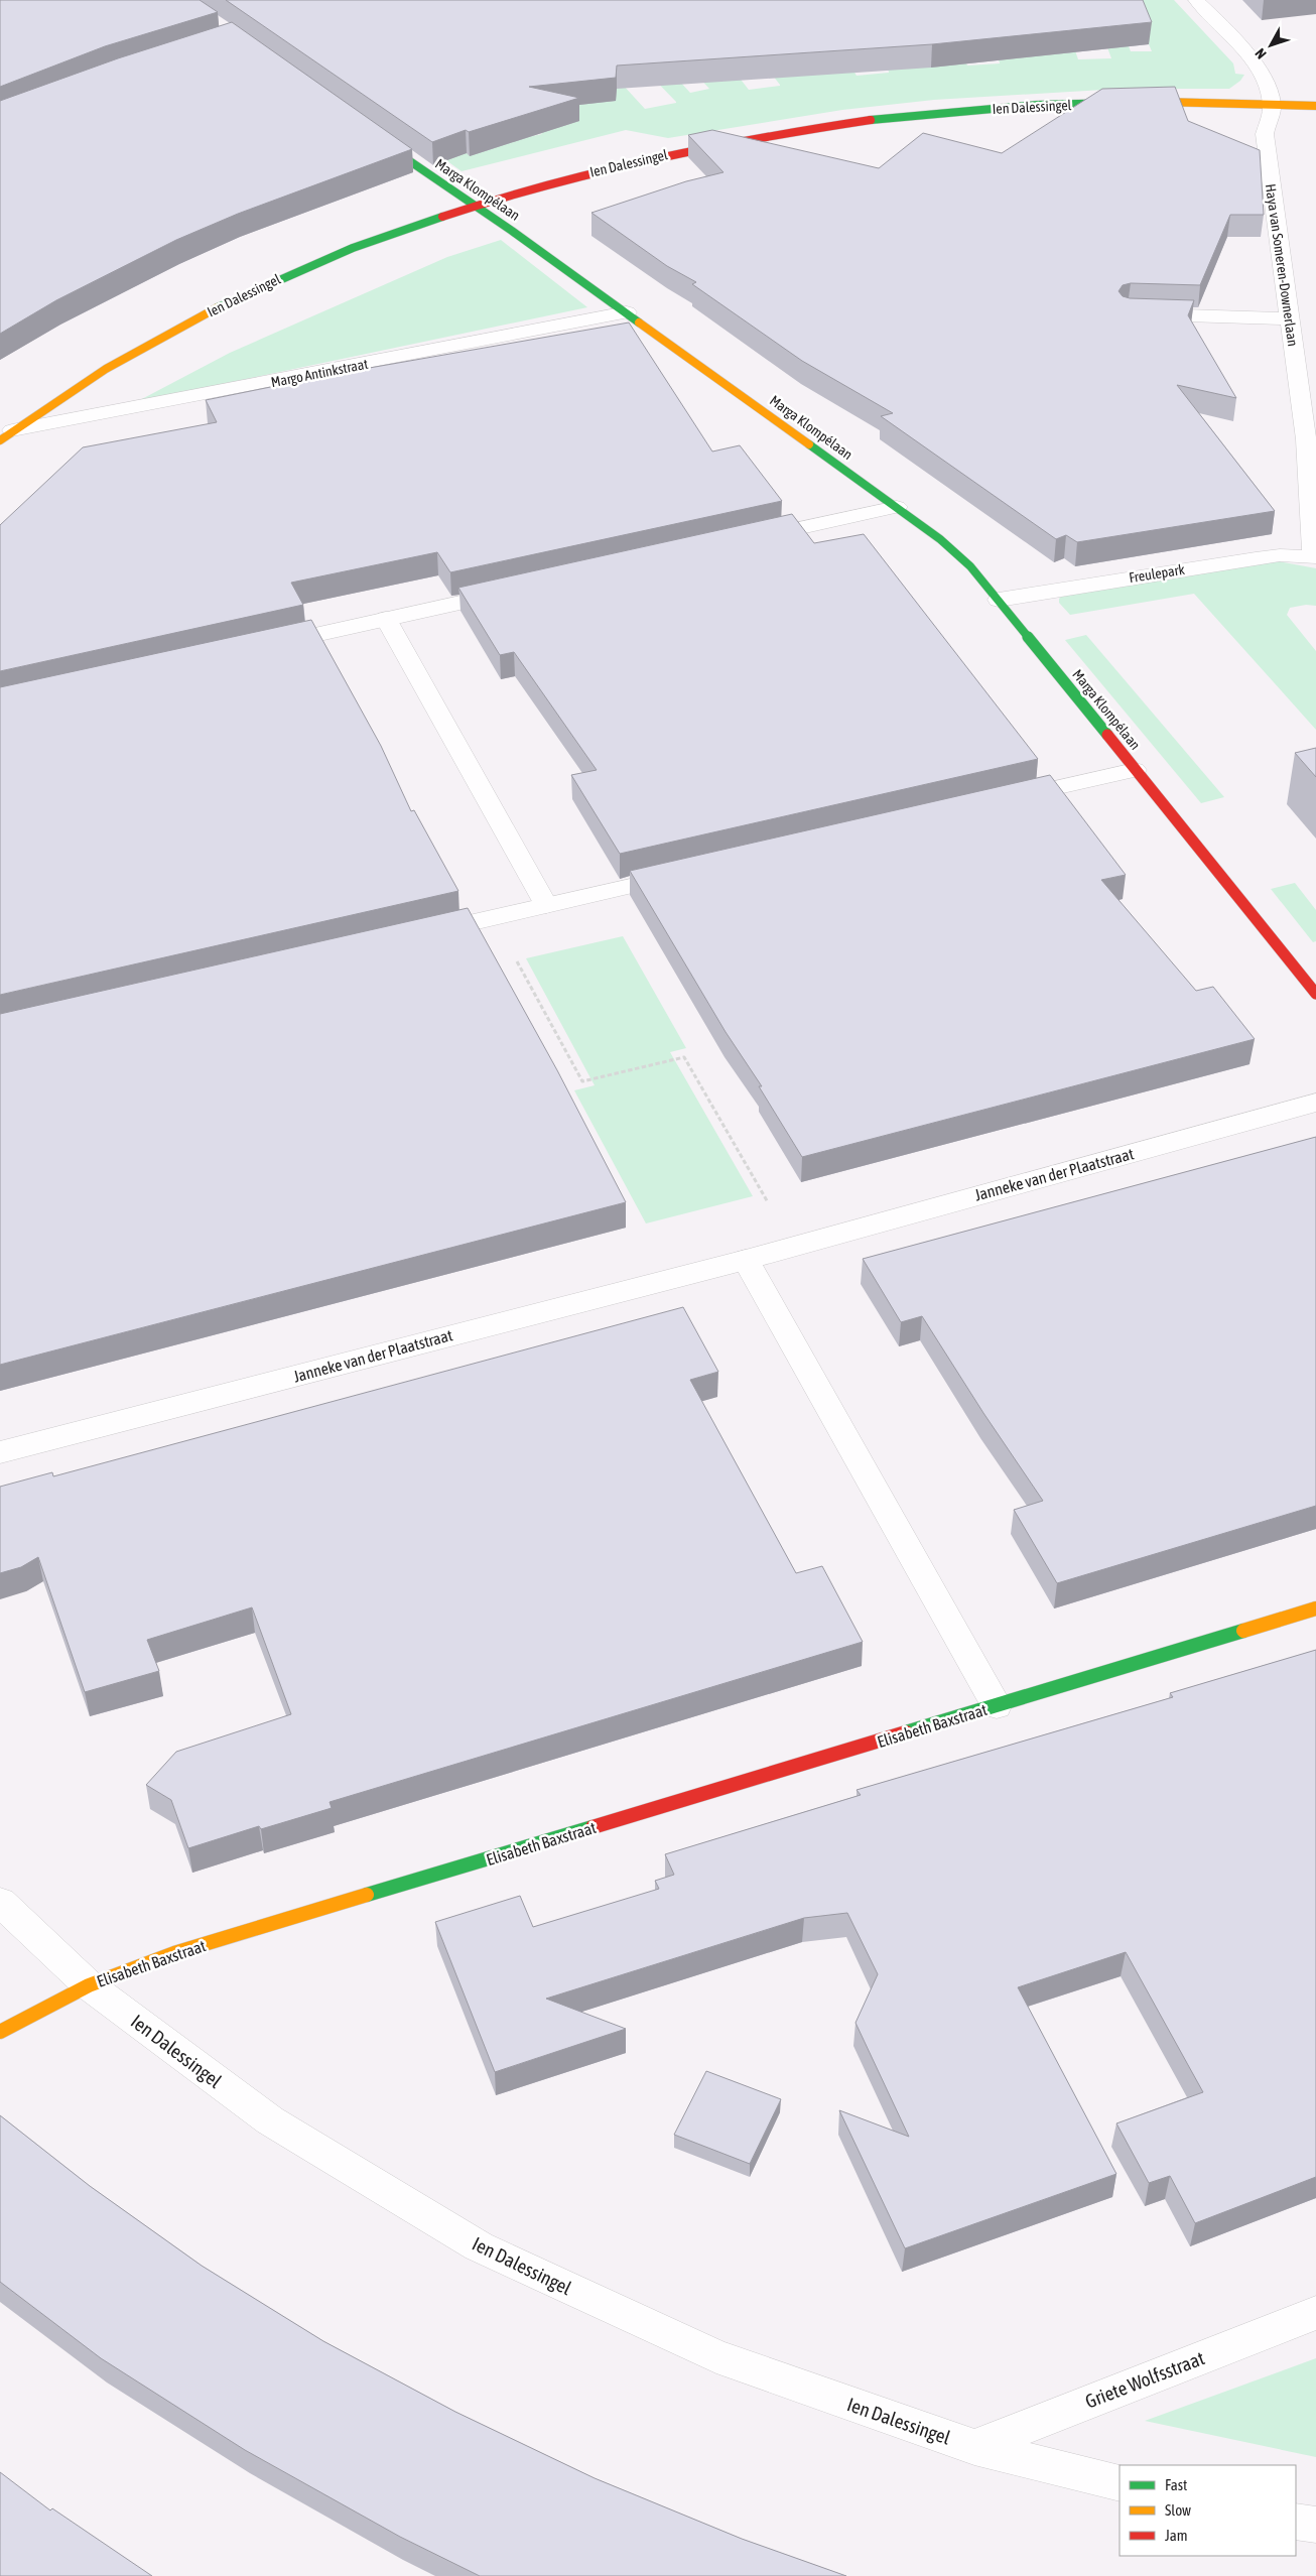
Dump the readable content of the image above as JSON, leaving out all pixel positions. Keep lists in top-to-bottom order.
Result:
{
  "streets": {
    "street": [
      "Ien Dalessingel",
      "Marga Klompélaan",
      "Haya van Someren-Downerlaan",
      "Margo Antinkstraat",
      "Freulepark",
      "Janneke van der Plaatstraat",
      "Elisabeth Baxstraat",
      "Griete Wolfsstraat"
    ]
  },
  "crossings": [
    ["Ien Dalessingel", "Marga Klompélaan"],
    ["Ien Dalessingel", "Haya van Someren-Downerlaan"],
    ["Ien Dalessingel", "Margo Antinkstraat"],
    ["Ien Dalessingel", "Elisabeth Baxstraat"],
    ["Ien Dalessingel", "Griete Wolfsstraat"],
    ["Marga Klompélaan", "Margo Antinkstraat"],
    ["Marga Klompélaan", "Freulepark"],
    ["Haya van Someren-Downerlaan", "Freulepark"],
    ["Janneke van der Plaatstraat", "Elisabeth Baxstraat"]
  ],
  "legend": ["Fast", "Slow", "Jam"],
  "north": "bottom left"
}
